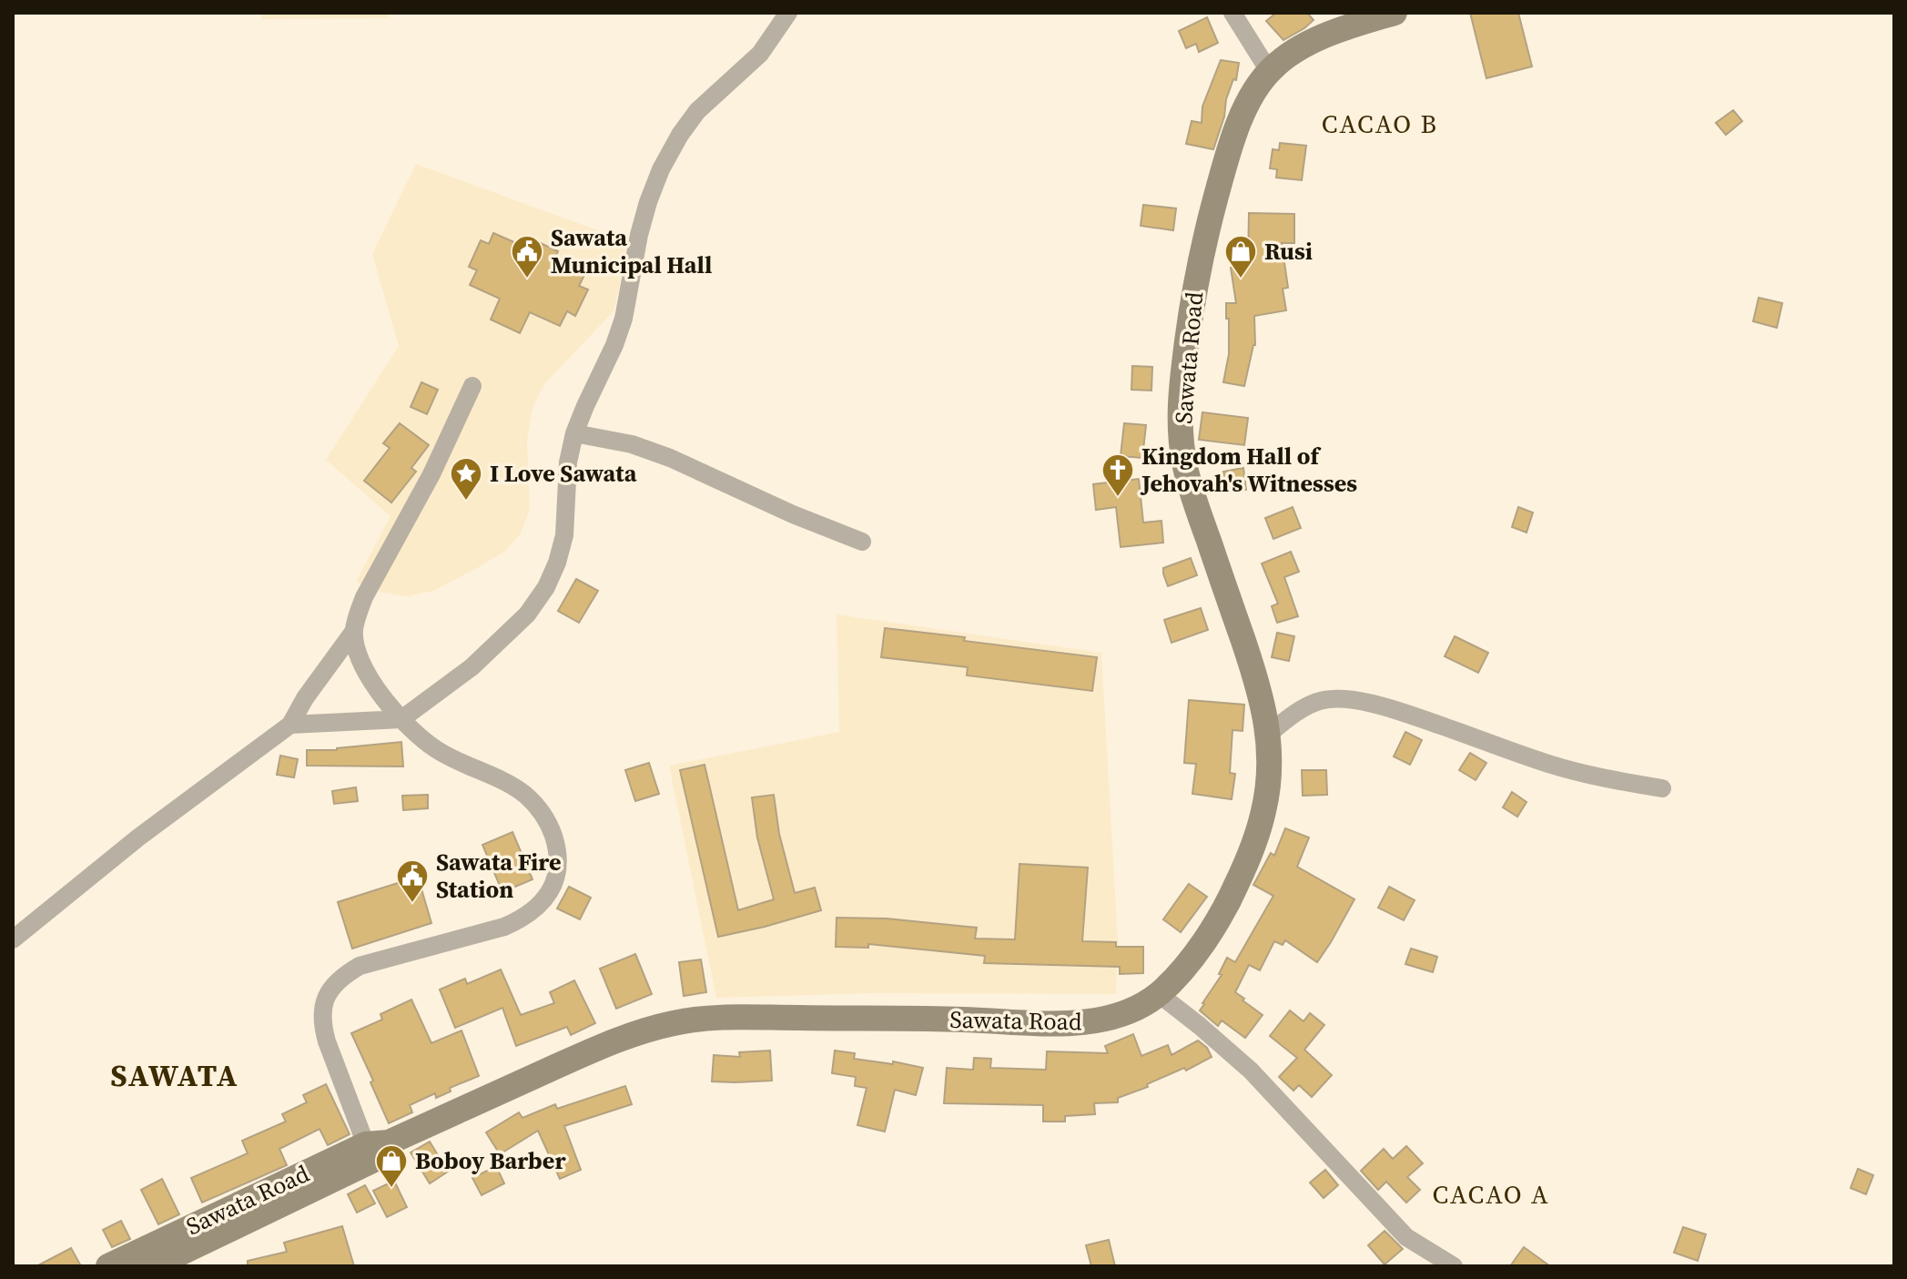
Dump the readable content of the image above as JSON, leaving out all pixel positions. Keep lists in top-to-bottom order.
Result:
{
  "streets": {
    "main road": ["Sawata Road"]
  },
  "districts": ["CACAO B", "SAWATA", "CACAO A"],
  "places": {
    "public building": ["Sawata Municipal Hall", "Sawata Fire Station"],
    "shop": ["Rusi", "Boboy Barber"],
    "church": ["Kingdom Hall of Jehovah's Witnesses"],
    "place": ["I Love Sawata"]
  }
}
